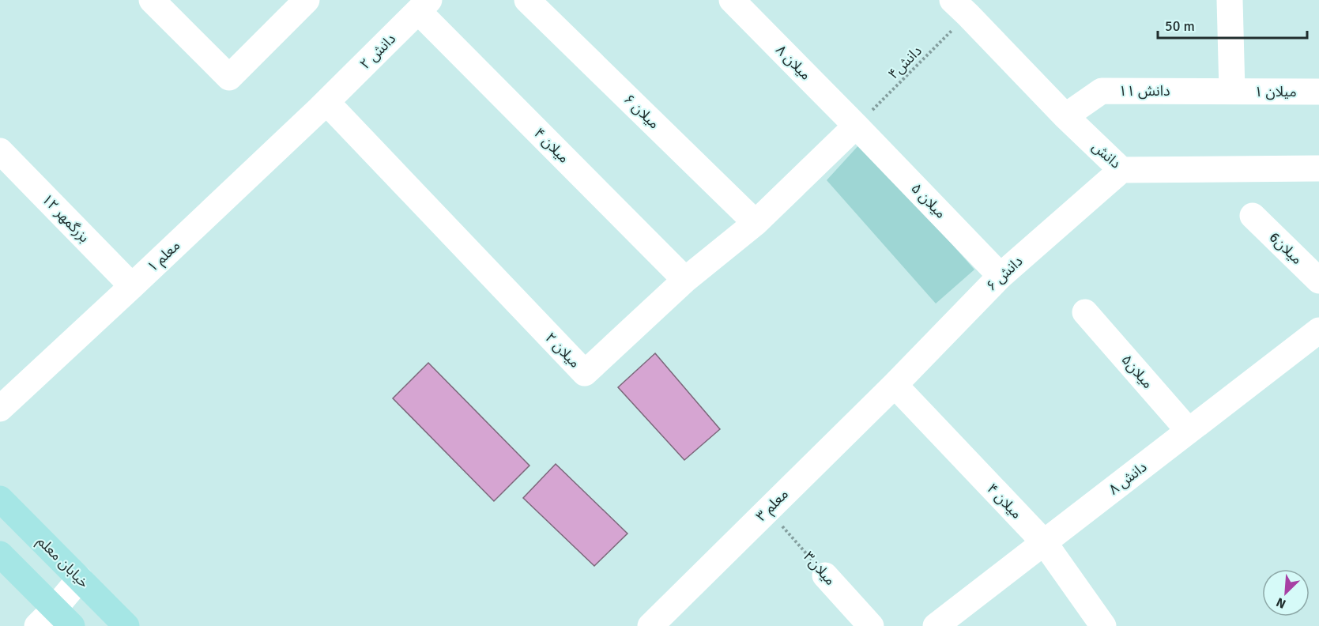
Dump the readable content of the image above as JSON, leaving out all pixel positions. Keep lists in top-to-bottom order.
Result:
{
  "streets": {
    "main road": ["خیابان معلم"],
    "street": [
      "دانش ۲",
      "میلان ۸",
      "دانش ۱۱",
      "میلان ۱",
      "میلان ۶",
      "میلان ۴",
      "دانش",
      "میلان ۵",
      "بزرگمهر ۱۲",
      "میلان6",
      "معلم ۱",
      "دانش ۶",
      "میلان ۲",
      "میلان۵",
      "دانش ۸",
      "معلم ۳",
      "میلان۳"
    ],
    "path": ["دانش۴"]
  },
  "crossings": [
    ["دانش ۲", "میلان ۴"],
    ["دانش ۲", "معلم ۱"],
    ["دانش ۲", "میلان ۲"],
    ["میلان ۸", "دانش۴"],
    ["میلان ۸", "میلان ۵"],
    ["میلان ۸", "میلان ۲"],
    ["دانش۴", "دانش"],
    ["دانش۴", "میلان ۵"],
    ["دانش۴", "میلان ۲"],
    ["دانش ۱۱", "میلان ۱"],
    ["دانش ۱۱", "دانش"],
    ["میلان ۶", "میلان ۲"],
    ["میلان ۴", "دانش ۶"],
    ["میلان ۴", "میلان ۲"],
    ["میلان ۴", "دانش ۸"],
    ["میلان ۴", "معلم ۳"],
    ["دانش", "دانش ۶"],
    ["میلان ۵", "دانش ۶"],
    ["میلان ۵", "میلان ۲"],
    ["بزرگمهر ۱۲", "معلم ۱"],
    ["معلم ۱", "میلان ۲"],
    ["دانش ۶", "معلم ۳"],
    ["میلان۵", "دانش ۸"],
    ["معلم ۳", "میلان۳"]
  ],
  "scale_bar": "50 m",
  "north": "bottom left"
}
